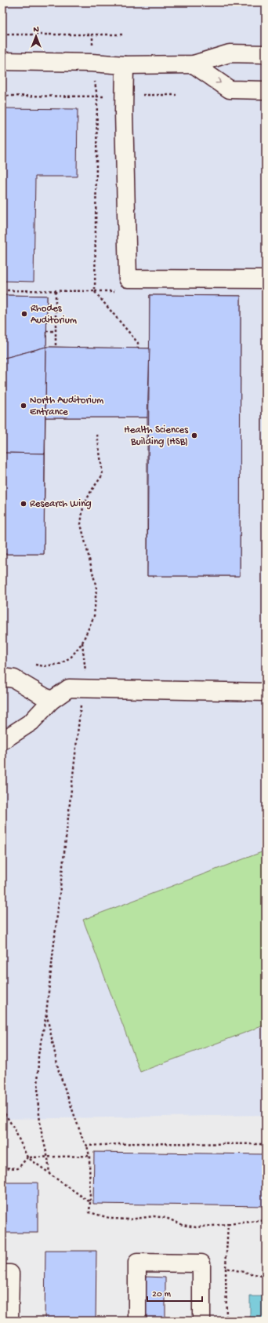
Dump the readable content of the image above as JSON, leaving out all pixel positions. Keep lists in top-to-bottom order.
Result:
{
  "places": [
    "Rhodes Auditorium",
    "North Auditorium Entrance",
    "Health Sciences Building (HSB)",
    "Research Wing"
  ],
  "scale_bar": "20 m",
  "north": "top"
}
